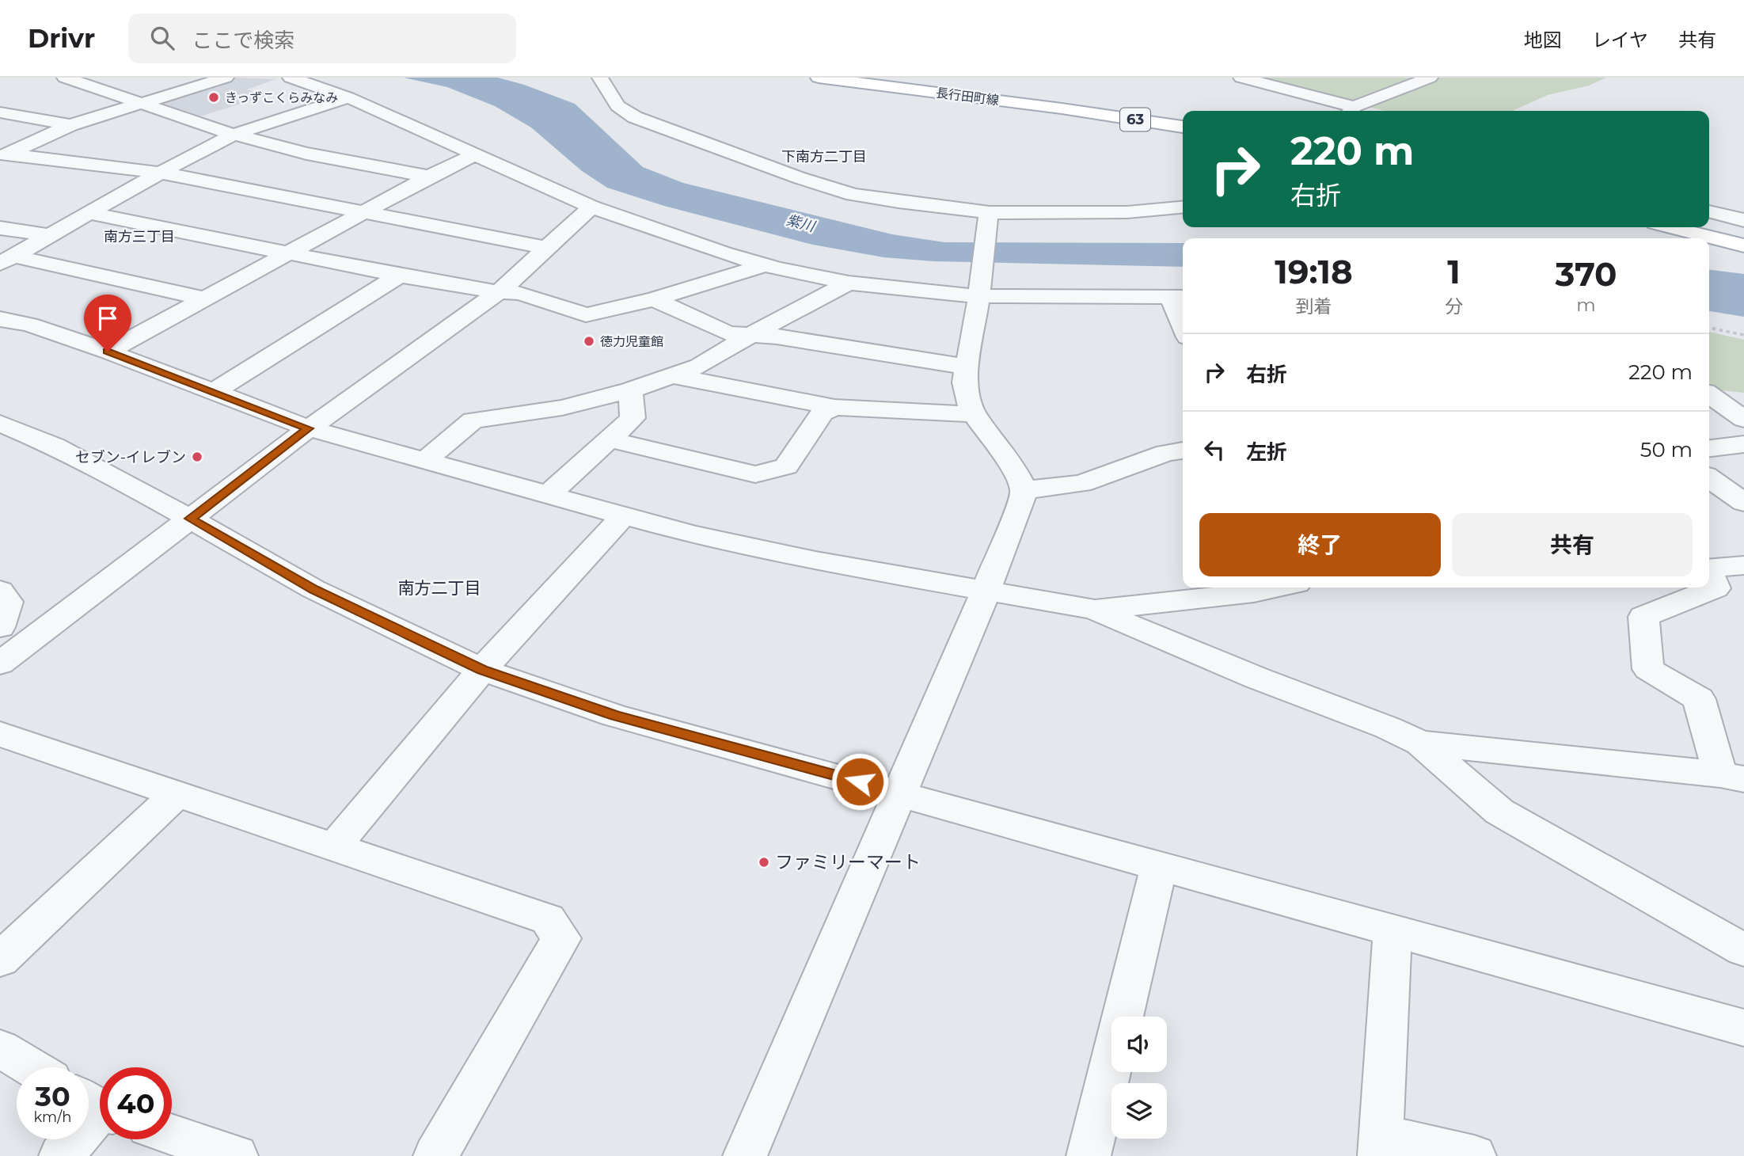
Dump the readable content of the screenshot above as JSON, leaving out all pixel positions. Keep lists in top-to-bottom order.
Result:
{
  "streets": {
    "main road": ["長行田町線", "63"]
  },
  "districts": ["下南方二丁目", "南方三丁目", "南方二丁目"],
  "water": ["紫川"],
  "places": [
    "きっずこくらみなみ",
    "徳力児童館",
    "セブン-イレブン",
    "ファミリーマート"
  ],
  "page": {
    "header": "Drivr",
    "search": "ここで検索",
    "nav": ["地図", "レイヤ", "共有"],
    "turn": ["220 m", "右折"],
    "eta": [
      "19:18",
      "到着",
      "1",
      "分",
      "370",
      "m"
    ],
    "list": [
      {
        "name": "右折",
        "value": "220 m"
      },
      {
        "name": "左折",
        "value": "50 m"
      }
    ],
    "buttons": ["終了", "共有"],
    "speed": "30 km/h",
    "limit": "40"
  }
}
